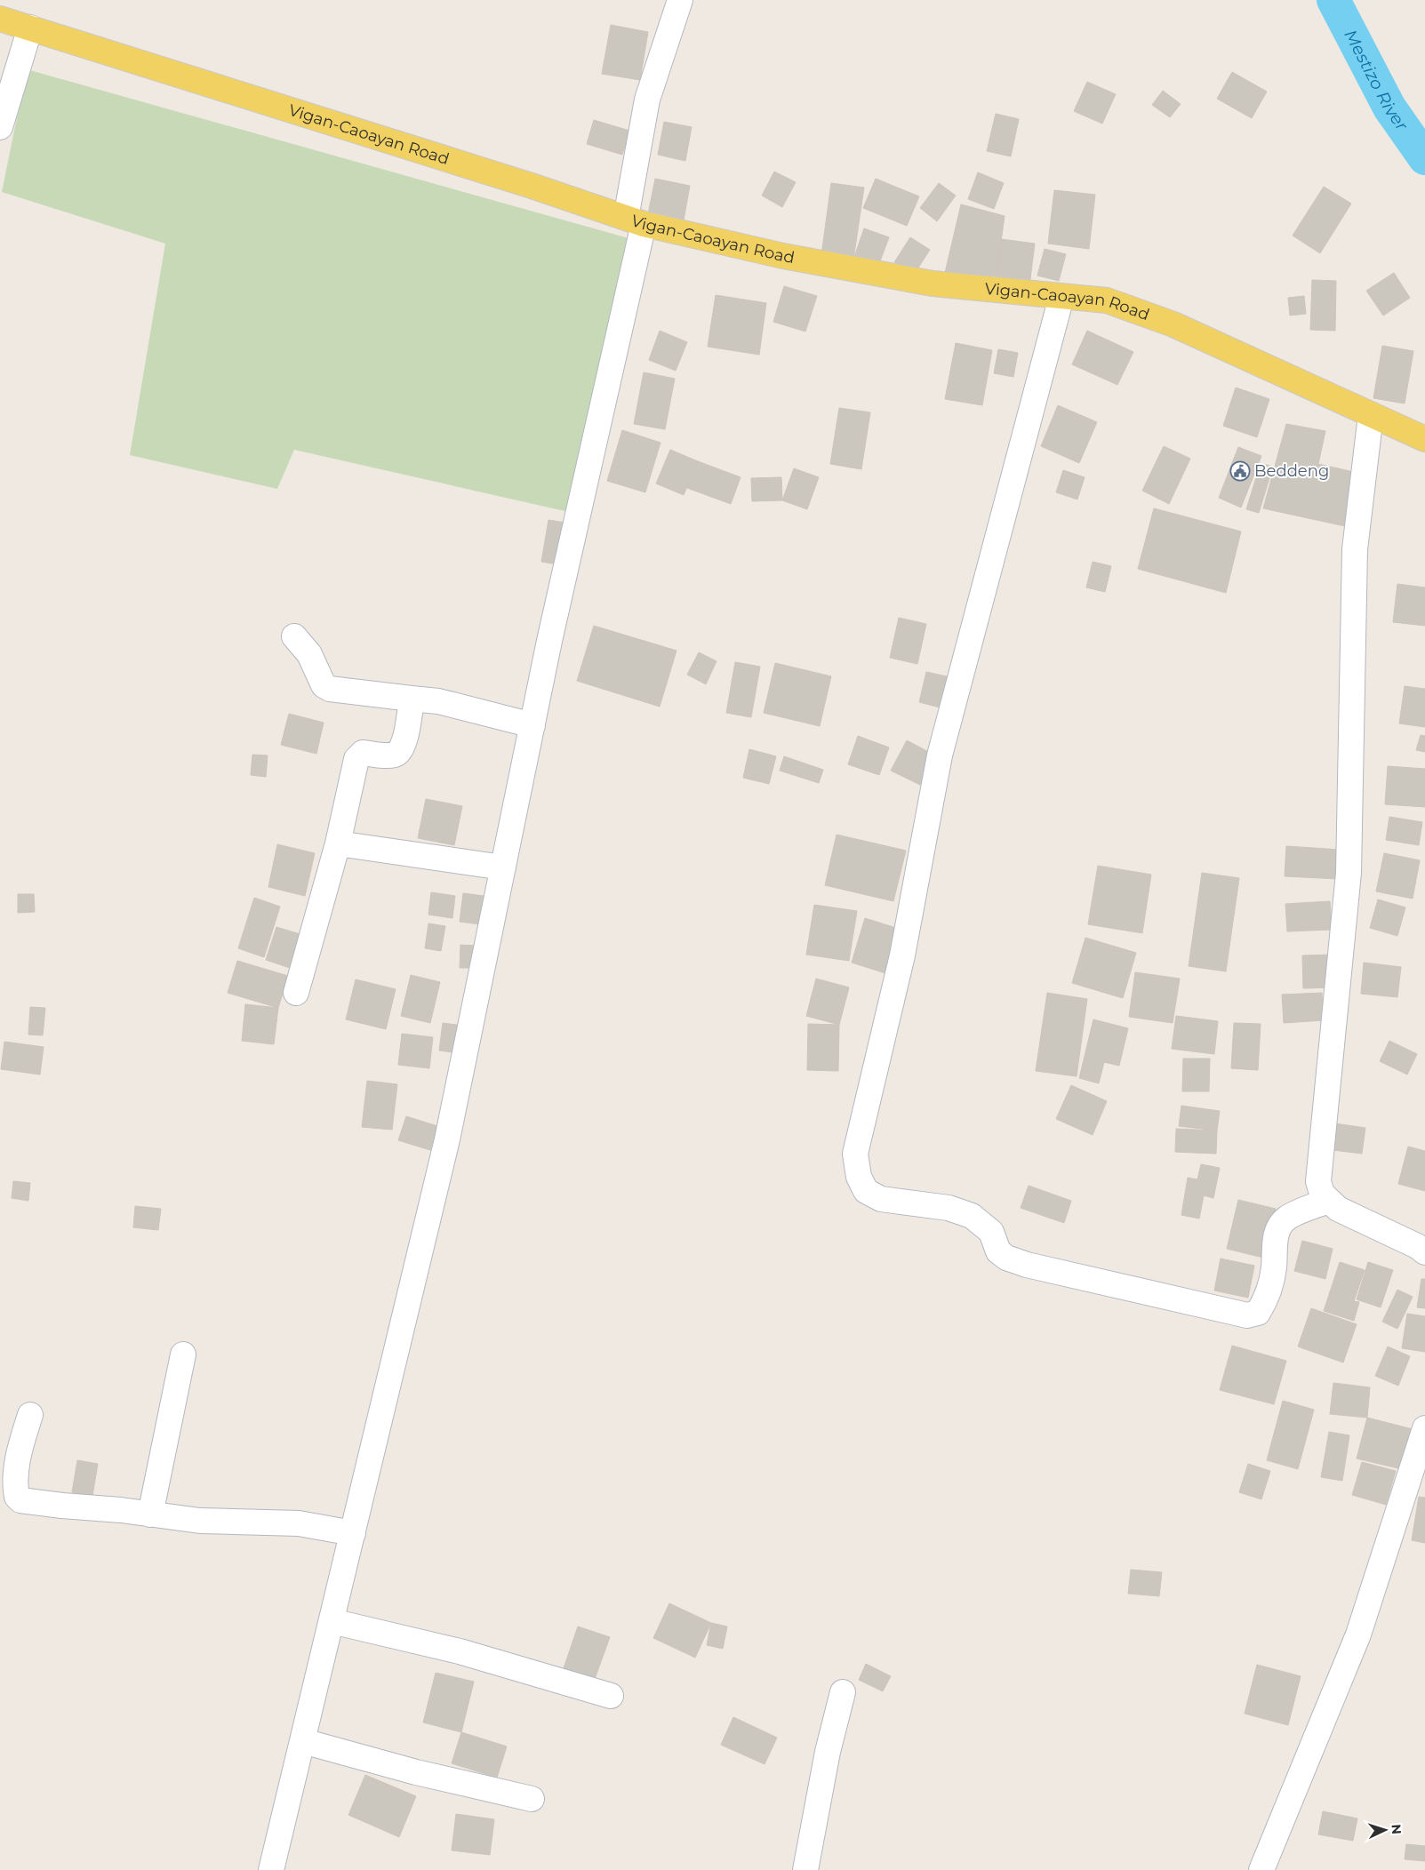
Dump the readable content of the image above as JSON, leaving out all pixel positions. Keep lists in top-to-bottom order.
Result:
{
  "streets": {
    "main road": ["Vigan-Caoayan Road"]
  },
  "water": ["Mestizo River"],
  "places": {
    "public building": ["Beddeng"]
  },
  "north": "right"
}
